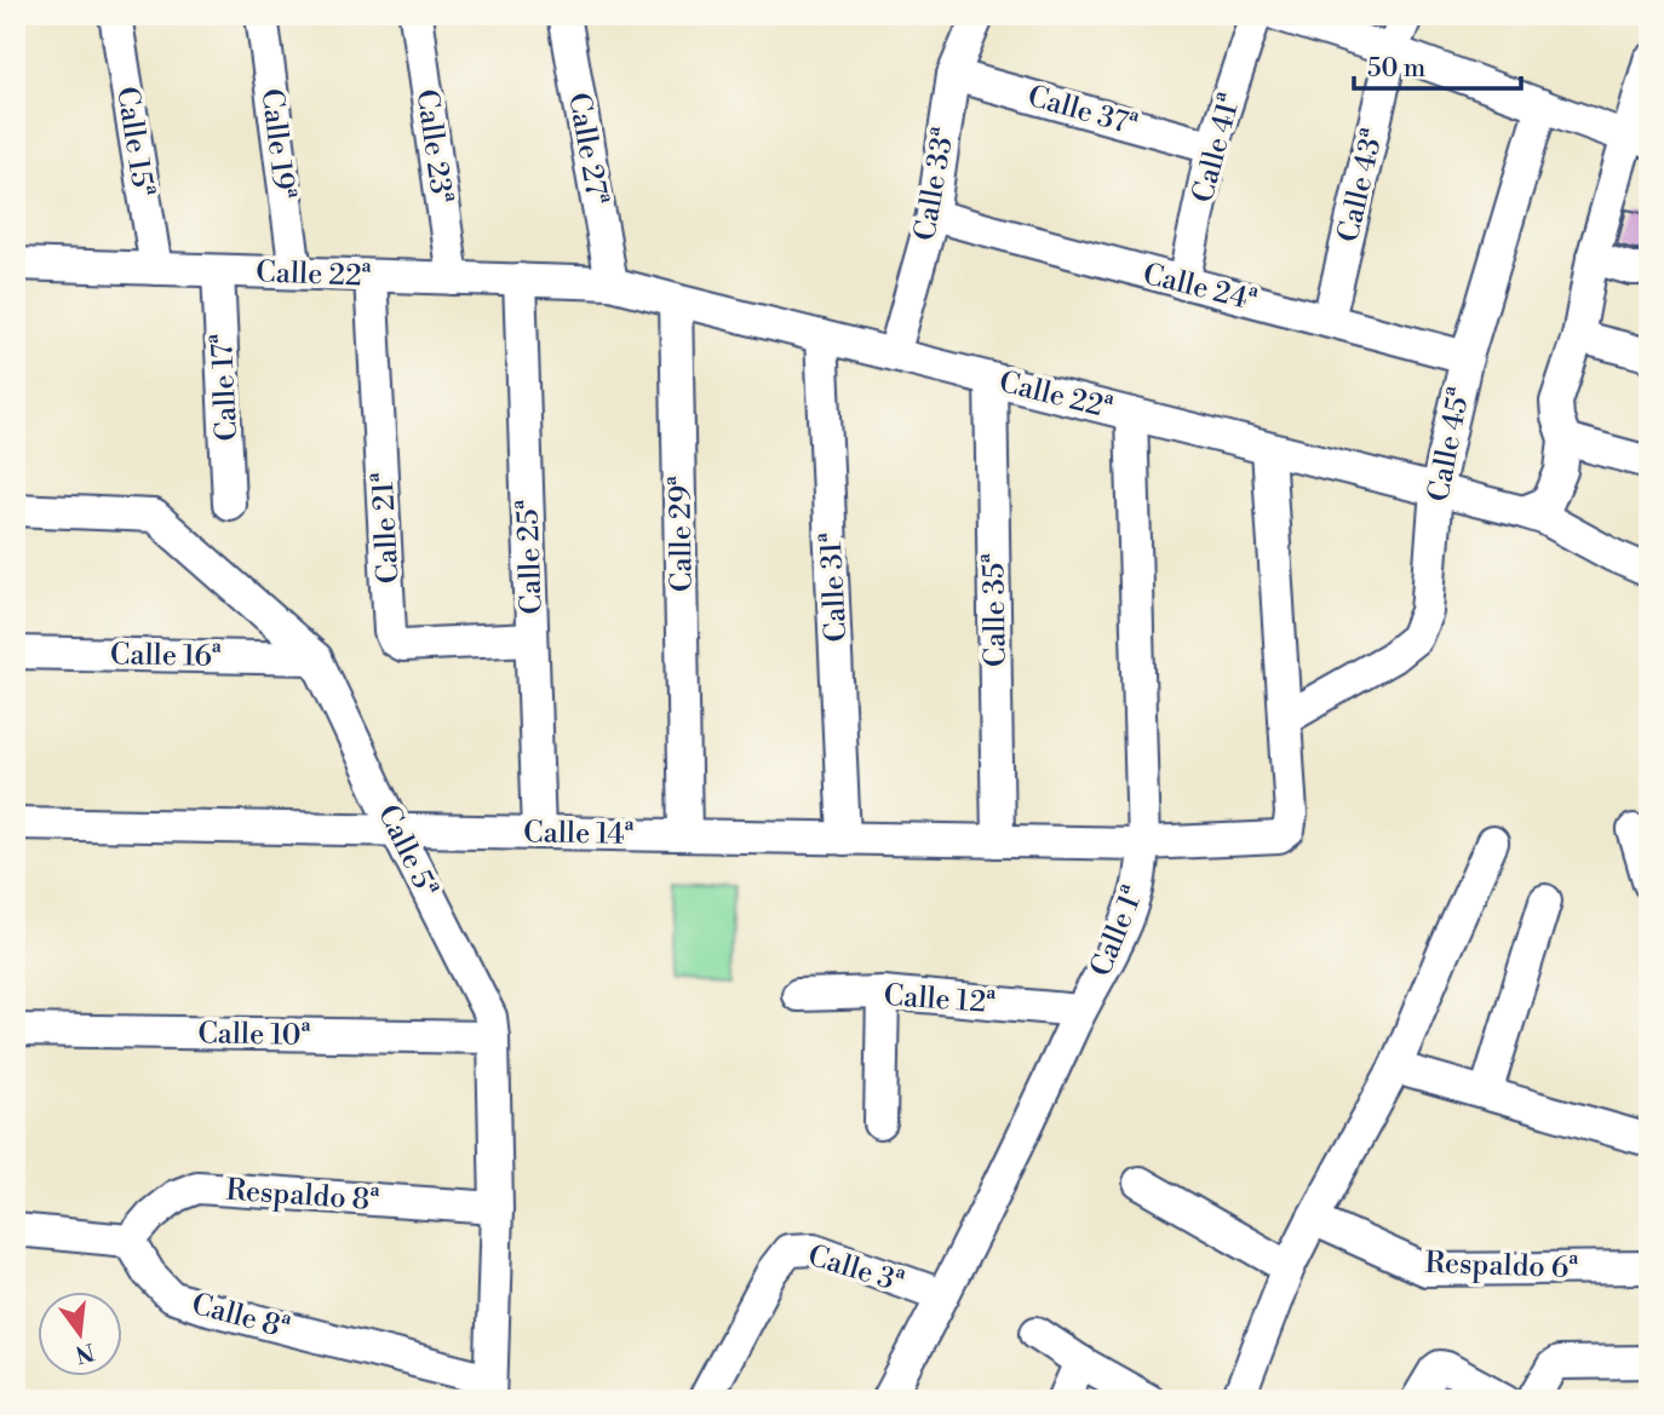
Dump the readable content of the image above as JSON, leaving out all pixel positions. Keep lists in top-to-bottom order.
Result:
{
  "streets": {
    "street": [
      "Calle 37ª",
      "Calle 15ª",
      "Calle 19ª",
      "Calle 23ª",
      "Calle 41ª",
      "Calle 27ª",
      "Calle 33ª",
      "Calle 43ª",
      "Calle 22ª",
      "Calle 24ª",
      "Calle 17ª",
      "Calle 45ª",
      "Calle 21ª",
      "Calle 29ª",
      "Calle 25ª",
      "Calle 31ª",
      "Calle 35ª",
      "Calle 16ª",
      "Calle 14ª",
      "Calle 5ª",
      "Calle 1ª",
      "Calle 12ª",
      "Calle 10ª",
      "Respaldo 8ª",
      "Respaldo 6ª",
      "Calle 3ª",
      "Calle 8ª"
    ]
  },
  "crossings": [
    ["Calle 37ª", "Calle 41ª"],
    ["Calle 37ª", "Calle 33ª"],
    ["Calle 15ª", "Calle 22ª"],
    ["Calle 19ª", "Calle 22ª"],
    ["Calle 23ª", "Calle 22ª"],
    ["Calle 41ª", "Calle 24ª"],
    ["Calle 27ª", "Calle 22ª"],
    ["Calle 33ª", "Calle 22ª"],
    ["Calle 33ª", "Calle 24ª"],
    ["Calle 43ª", "Calle 24ª"],
    ["Calle 22ª", "Calle 17ª"],
    ["Calle 22ª", "Calle 45ª"],
    ["Calle 22ª", "Calle 21ª"],
    ["Calle 22ª", "Calle 29ª"],
    ["Calle 22ª", "Calle 25ª"],
    ["Calle 22ª", "Calle 31ª"],
    ["Calle 22ª", "Calle 35ª"],
    ["Calle 22ª", "Calle 1ª"],
    ["Calle 24ª", "Calle 45ª"],
    ["Calle 45ª", "Calle 14ª"],
    ["Calle 21ª", "Calle 25ª"],
    ["Calle 29ª", "Calle 14ª"],
    ["Calle 25ª", "Calle 14ª"],
    ["Calle 31ª", "Calle 14ª"],
    ["Calle 35ª", "Calle 14ª"],
    ["Calle 16ª", "Calle 5ª"],
    ["Calle 14ª", "Calle 5ª"],
    ["Calle 14ª", "Calle 1ª"],
    ["Calle 5ª", "Calle 10ª"],
    ["Calle 5ª", "Respaldo 8ª"],
    ["Calle 5ª", "Calle 8ª"],
    ["Calle 1ª", "Calle 12ª"],
    ["Calle 1ª", "Calle 3ª"],
    ["Respaldo 8ª", "Calle 8ª"]
  ],
  "scale_bar": "50 m",
  "north": "bottom"
}
